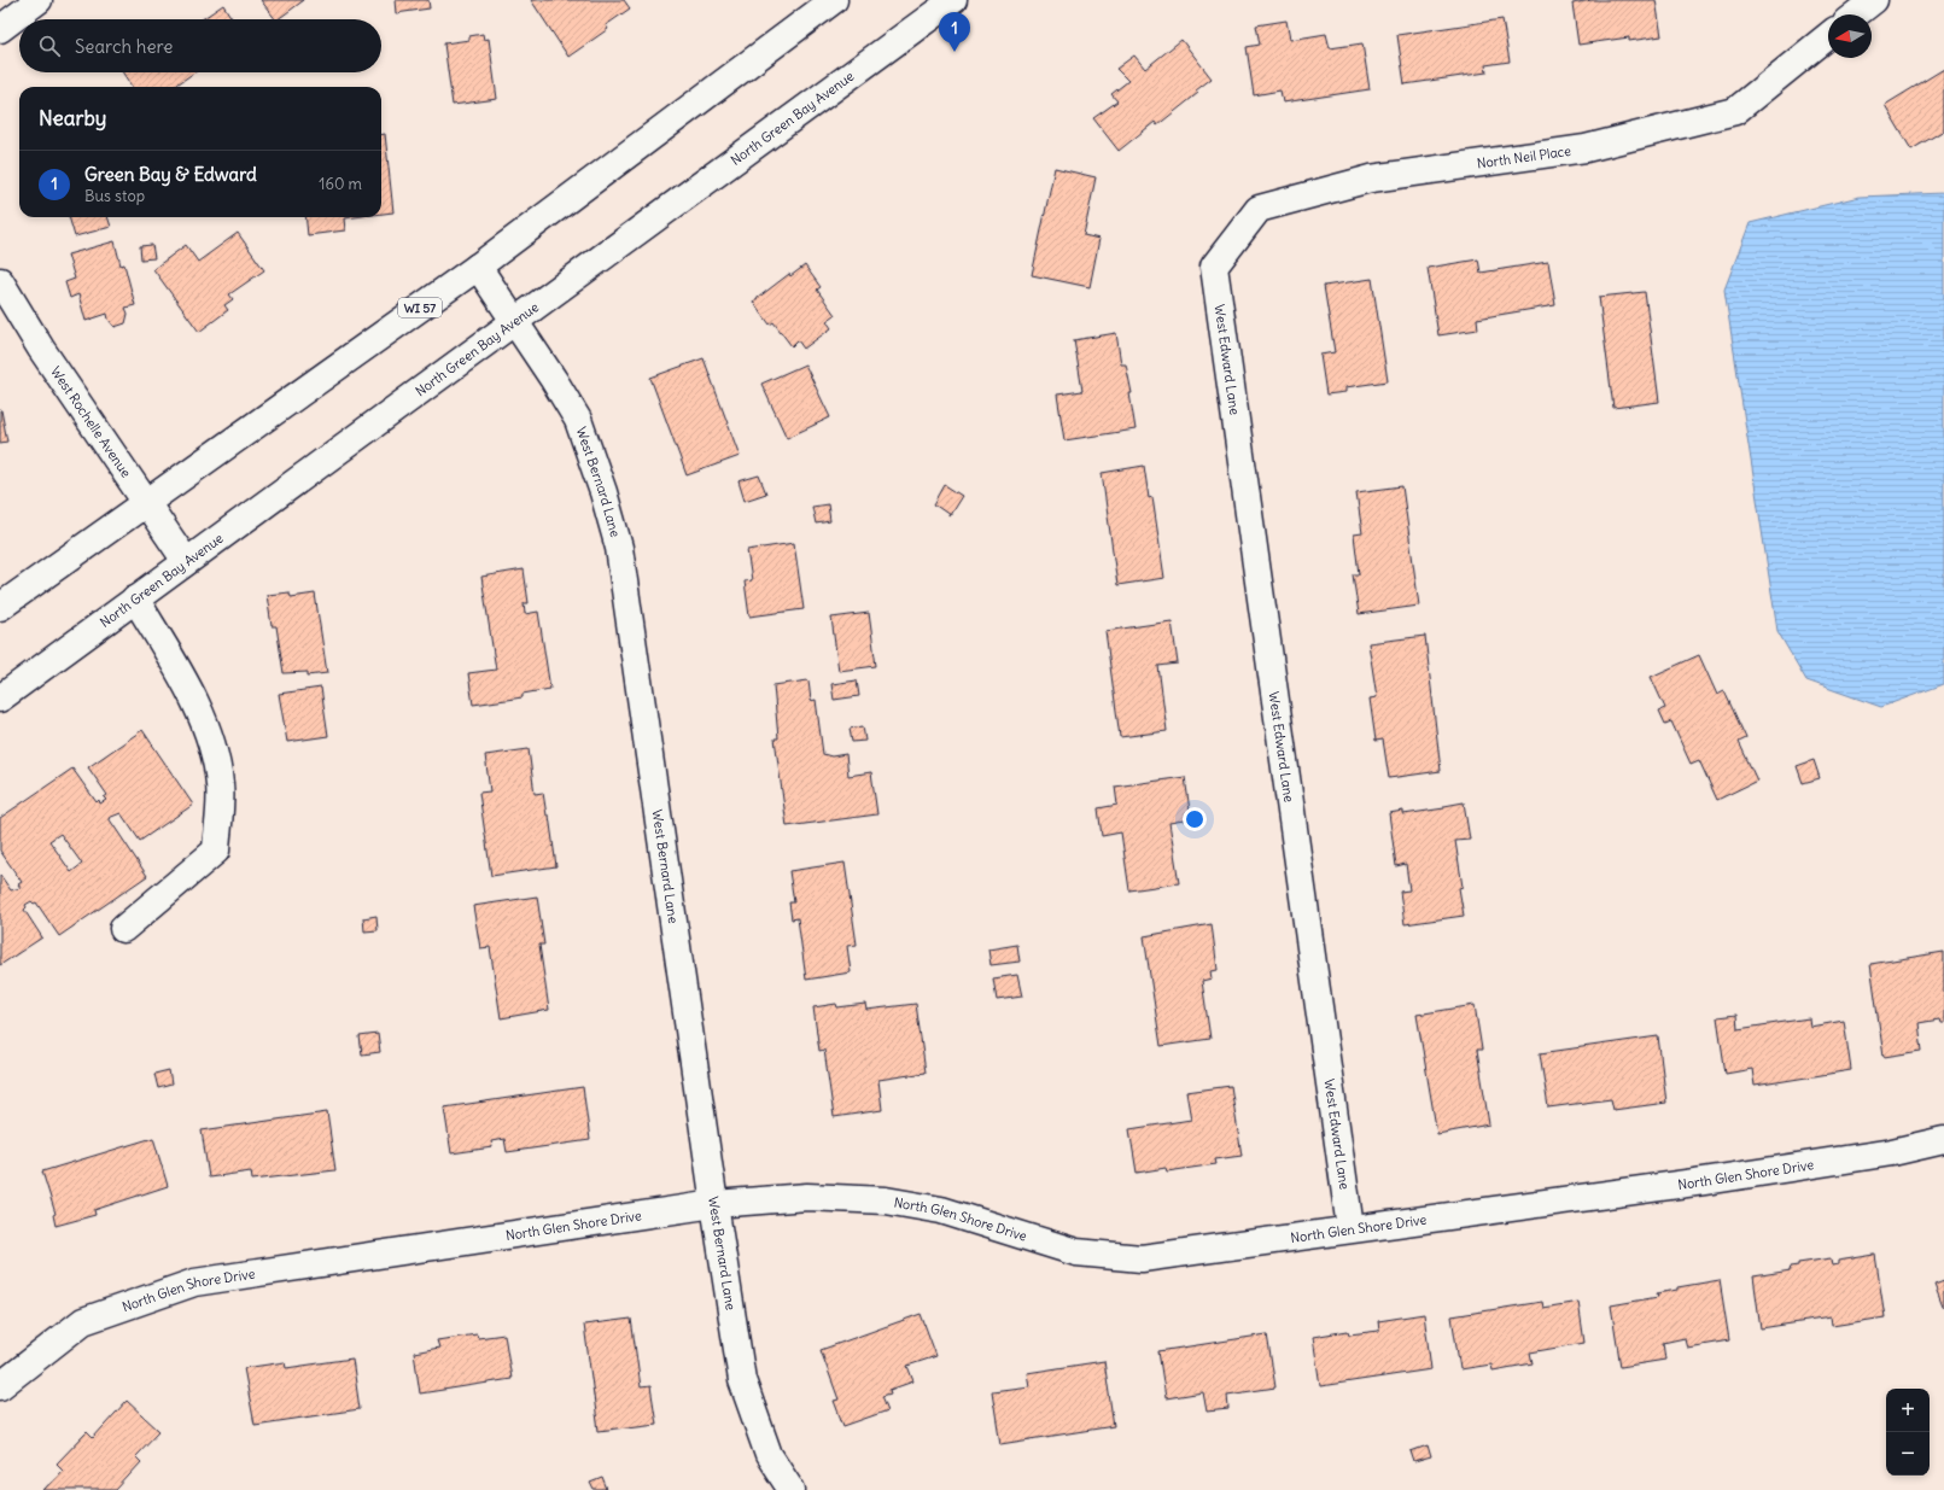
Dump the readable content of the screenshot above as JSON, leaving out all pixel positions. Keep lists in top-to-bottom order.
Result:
{
  "streets": {
    "street": [
      "North Green Bay Avenue",
      "North Neil Place",
      "WI 57",
      "West Edward Lane",
      "West Rochelle Avenue",
      "West Bernard Lane",
      "North Glen Shore Drive"
    ]
  },
  "crossings": [
    ["North Green Bay Avenue", "West Rochelle Avenue"],
    ["North Green Bay Avenue", "West Bernard Lane"],
    ["North Neil Place", "West Edward Lane"],
    ["WI 57", "West Rochelle Avenue"],
    ["WI 57", "West Bernard Lane"],
    ["West Edward Lane", "North Glen Shore Drive"],
    ["West Bernard Lane", "North Glen Shore Drive"]
  ],
  "north": "left",
  "page": {
    "pins": "1",
    "search": "Search here",
    "heading": "Nearby",
    "list": [
      {
        "mark": "1",
        "name": "Green Bay & Edward",
        "note": "Bus stop",
        "value": "160 m"
      }
    ],
    "map_buttons": ["+", "−"]
  }
}
